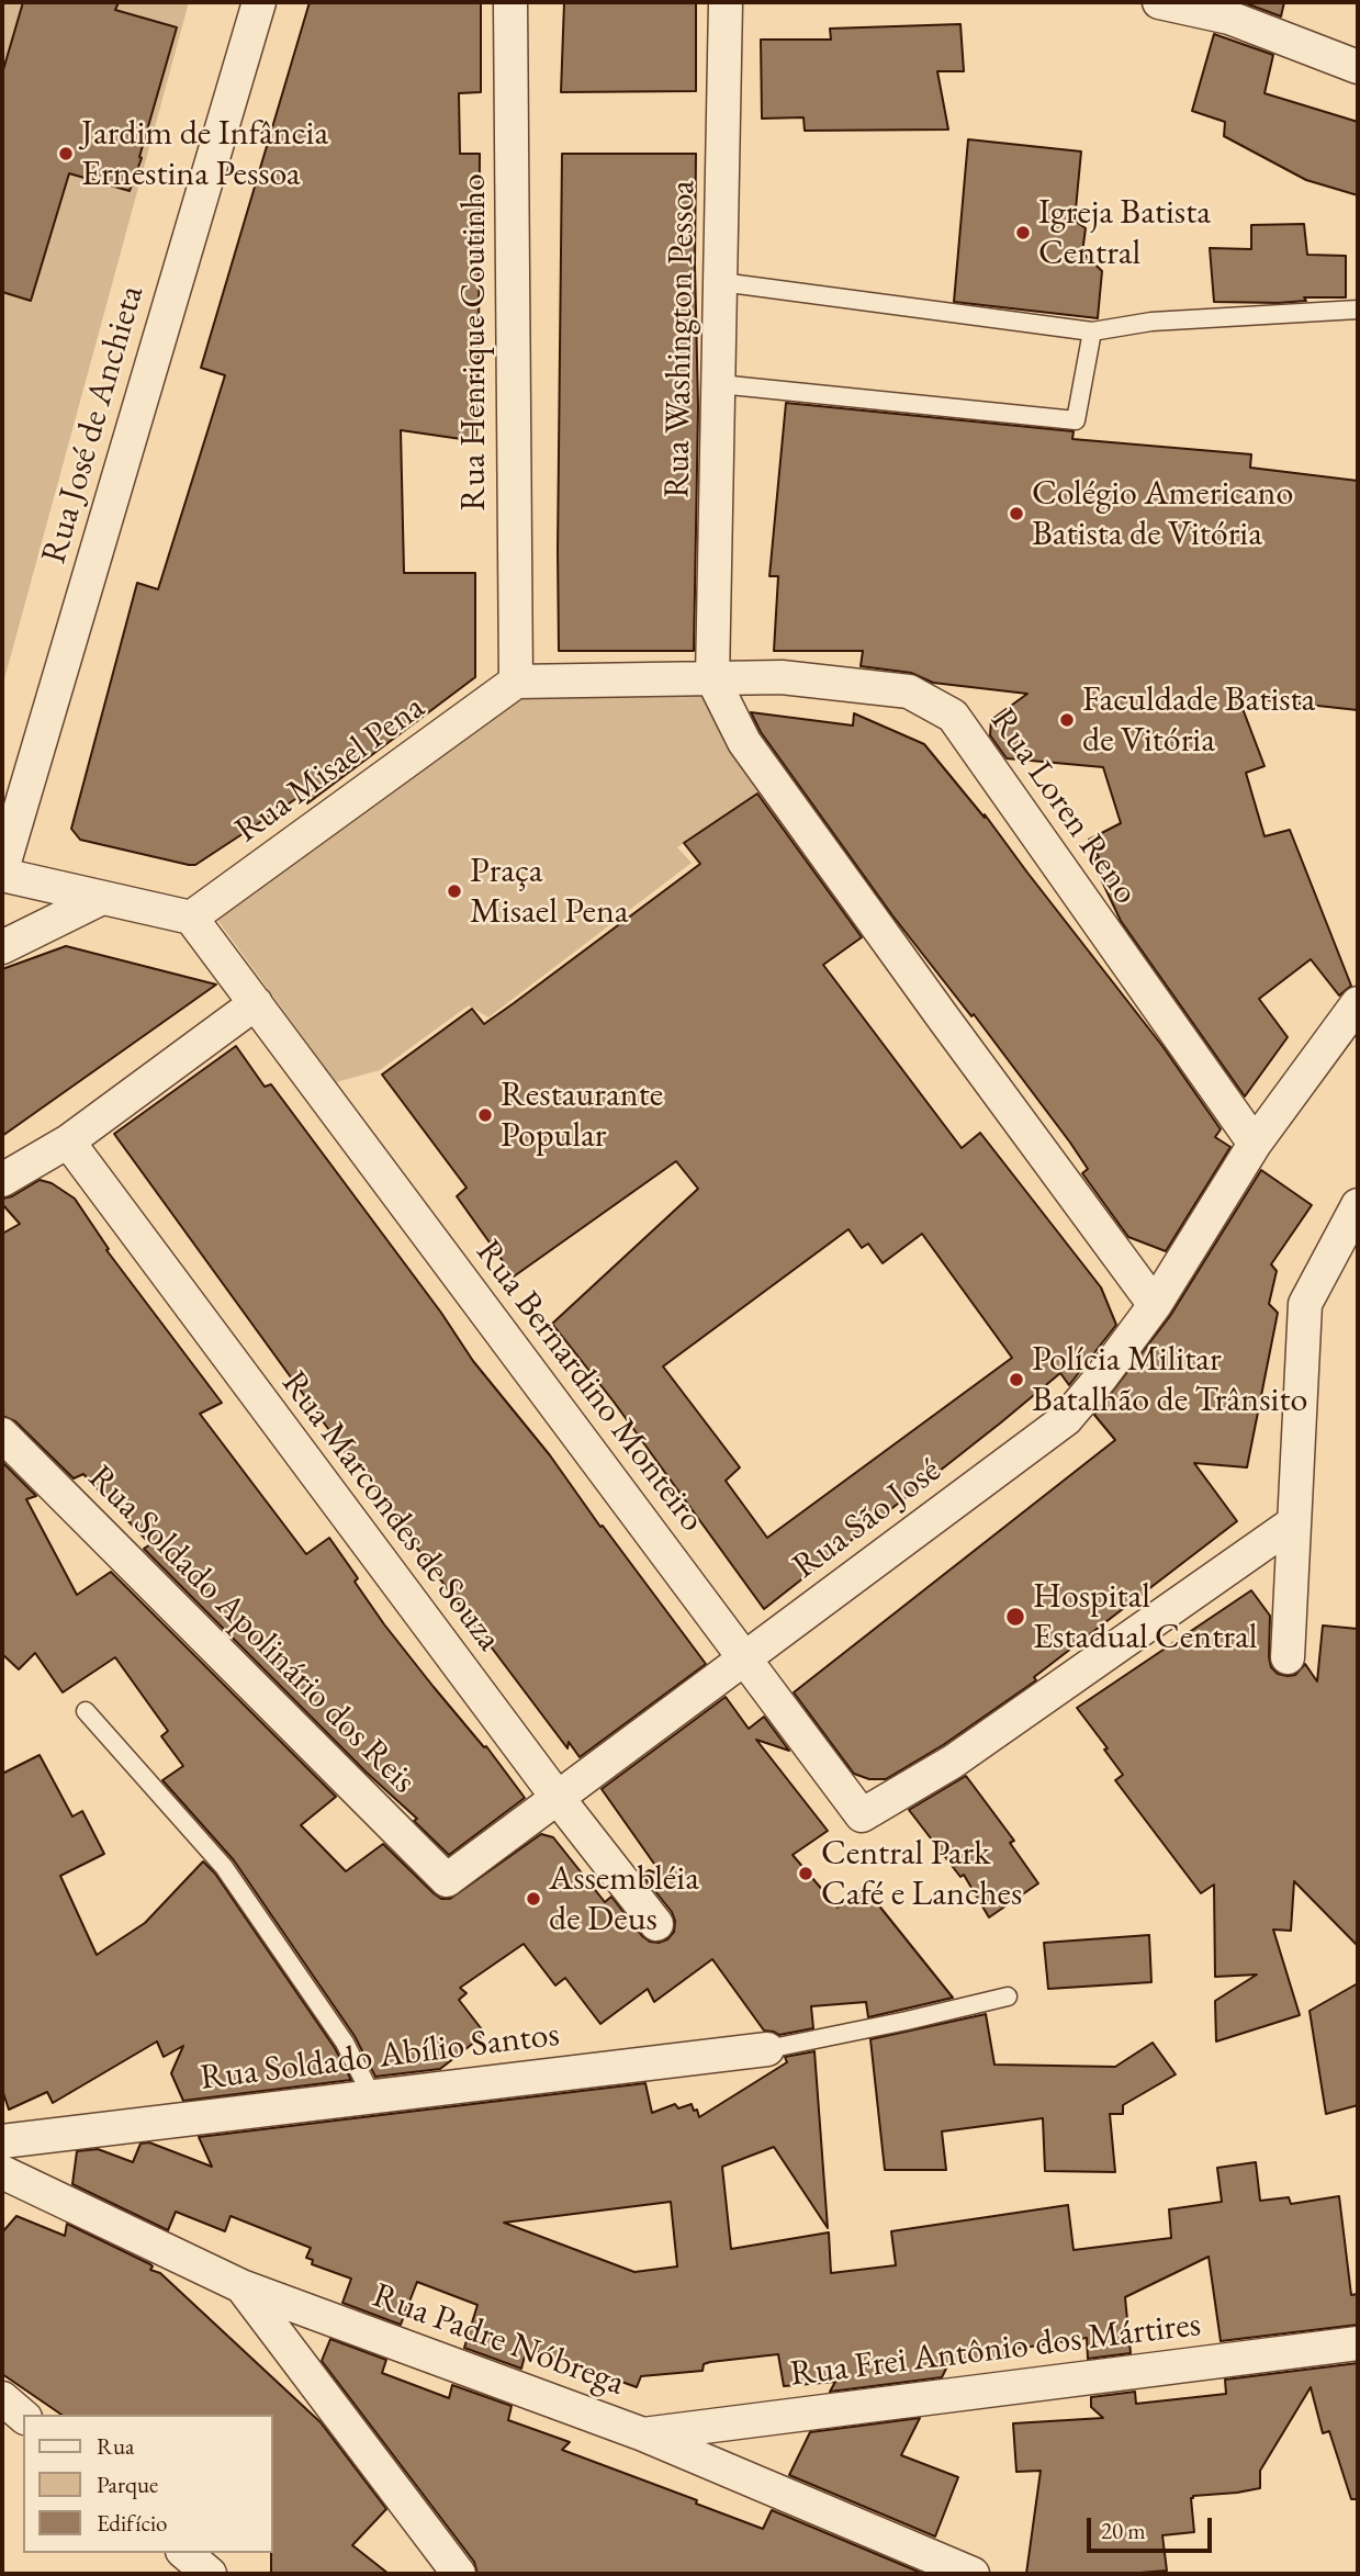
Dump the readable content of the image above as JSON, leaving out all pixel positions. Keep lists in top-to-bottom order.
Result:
{
  "streets": {
    "street": [
      "Rua Washington Pessoa",
      "Rua Henrique Coutinho",
      "Rua José de Anchieta",
      "Rua Misael Pena",
      "Rua Loren Reno",
      "Rua Bernardino Monteiro",
      "Rua Marcondes de Souza",
      "Rua São José",
      "Rua Soldado Apolinário dos Reis",
      "Rua Soldado Abílio Santos",
      "Rua Padre Nóbrega",
      "Rua Frei Antônio dos Mártires"
    ]
  },
  "crossings": [
    ["Rua Washington Pessoa", "Rua Loren Reno"],
    ["Rua Henrique Coutinho", "Rua Misael Pena"],
    ["Rua Henrique Coutinho", "Rua Loren Reno"],
    ["Rua Misael Pena", "Rua Loren Reno"],
    ["Rua Misael Pena", "Rua Bernardino Monteiro"],
    ["Rua Loren Reno", "Rua São José"],
    ["Rua Bernardino Monteiro", "Rua São José"],
    ["Rua Marcondes de Souza", "Rua São José"],
    ["Rua São José", "Rua Soldado Apolinário dos Reis"],
    ["Rua Padre Nóbrega", "Rua Frei Antônio dos Mártires"]
  ],
  "places": [
    "Jardim de Infância Ernestina Pessoa",
    "Igreja Batista Central",
    "Colégio Americano Batista de Vitória",
    "Faculdade Batista de Vitória",
    "Praça Misael Pena",
    "Restaurante Popular",
    "Polícia Militar Batalhão de Trânsito",
    "Hospital Estadual Central",
    "Central Park Café e Lanches",
    "Assembléia de Deus"
  ],
  "legend": ["Rua", "Parque", "Edifício"],
  "scale_bar": "20 m"
}
